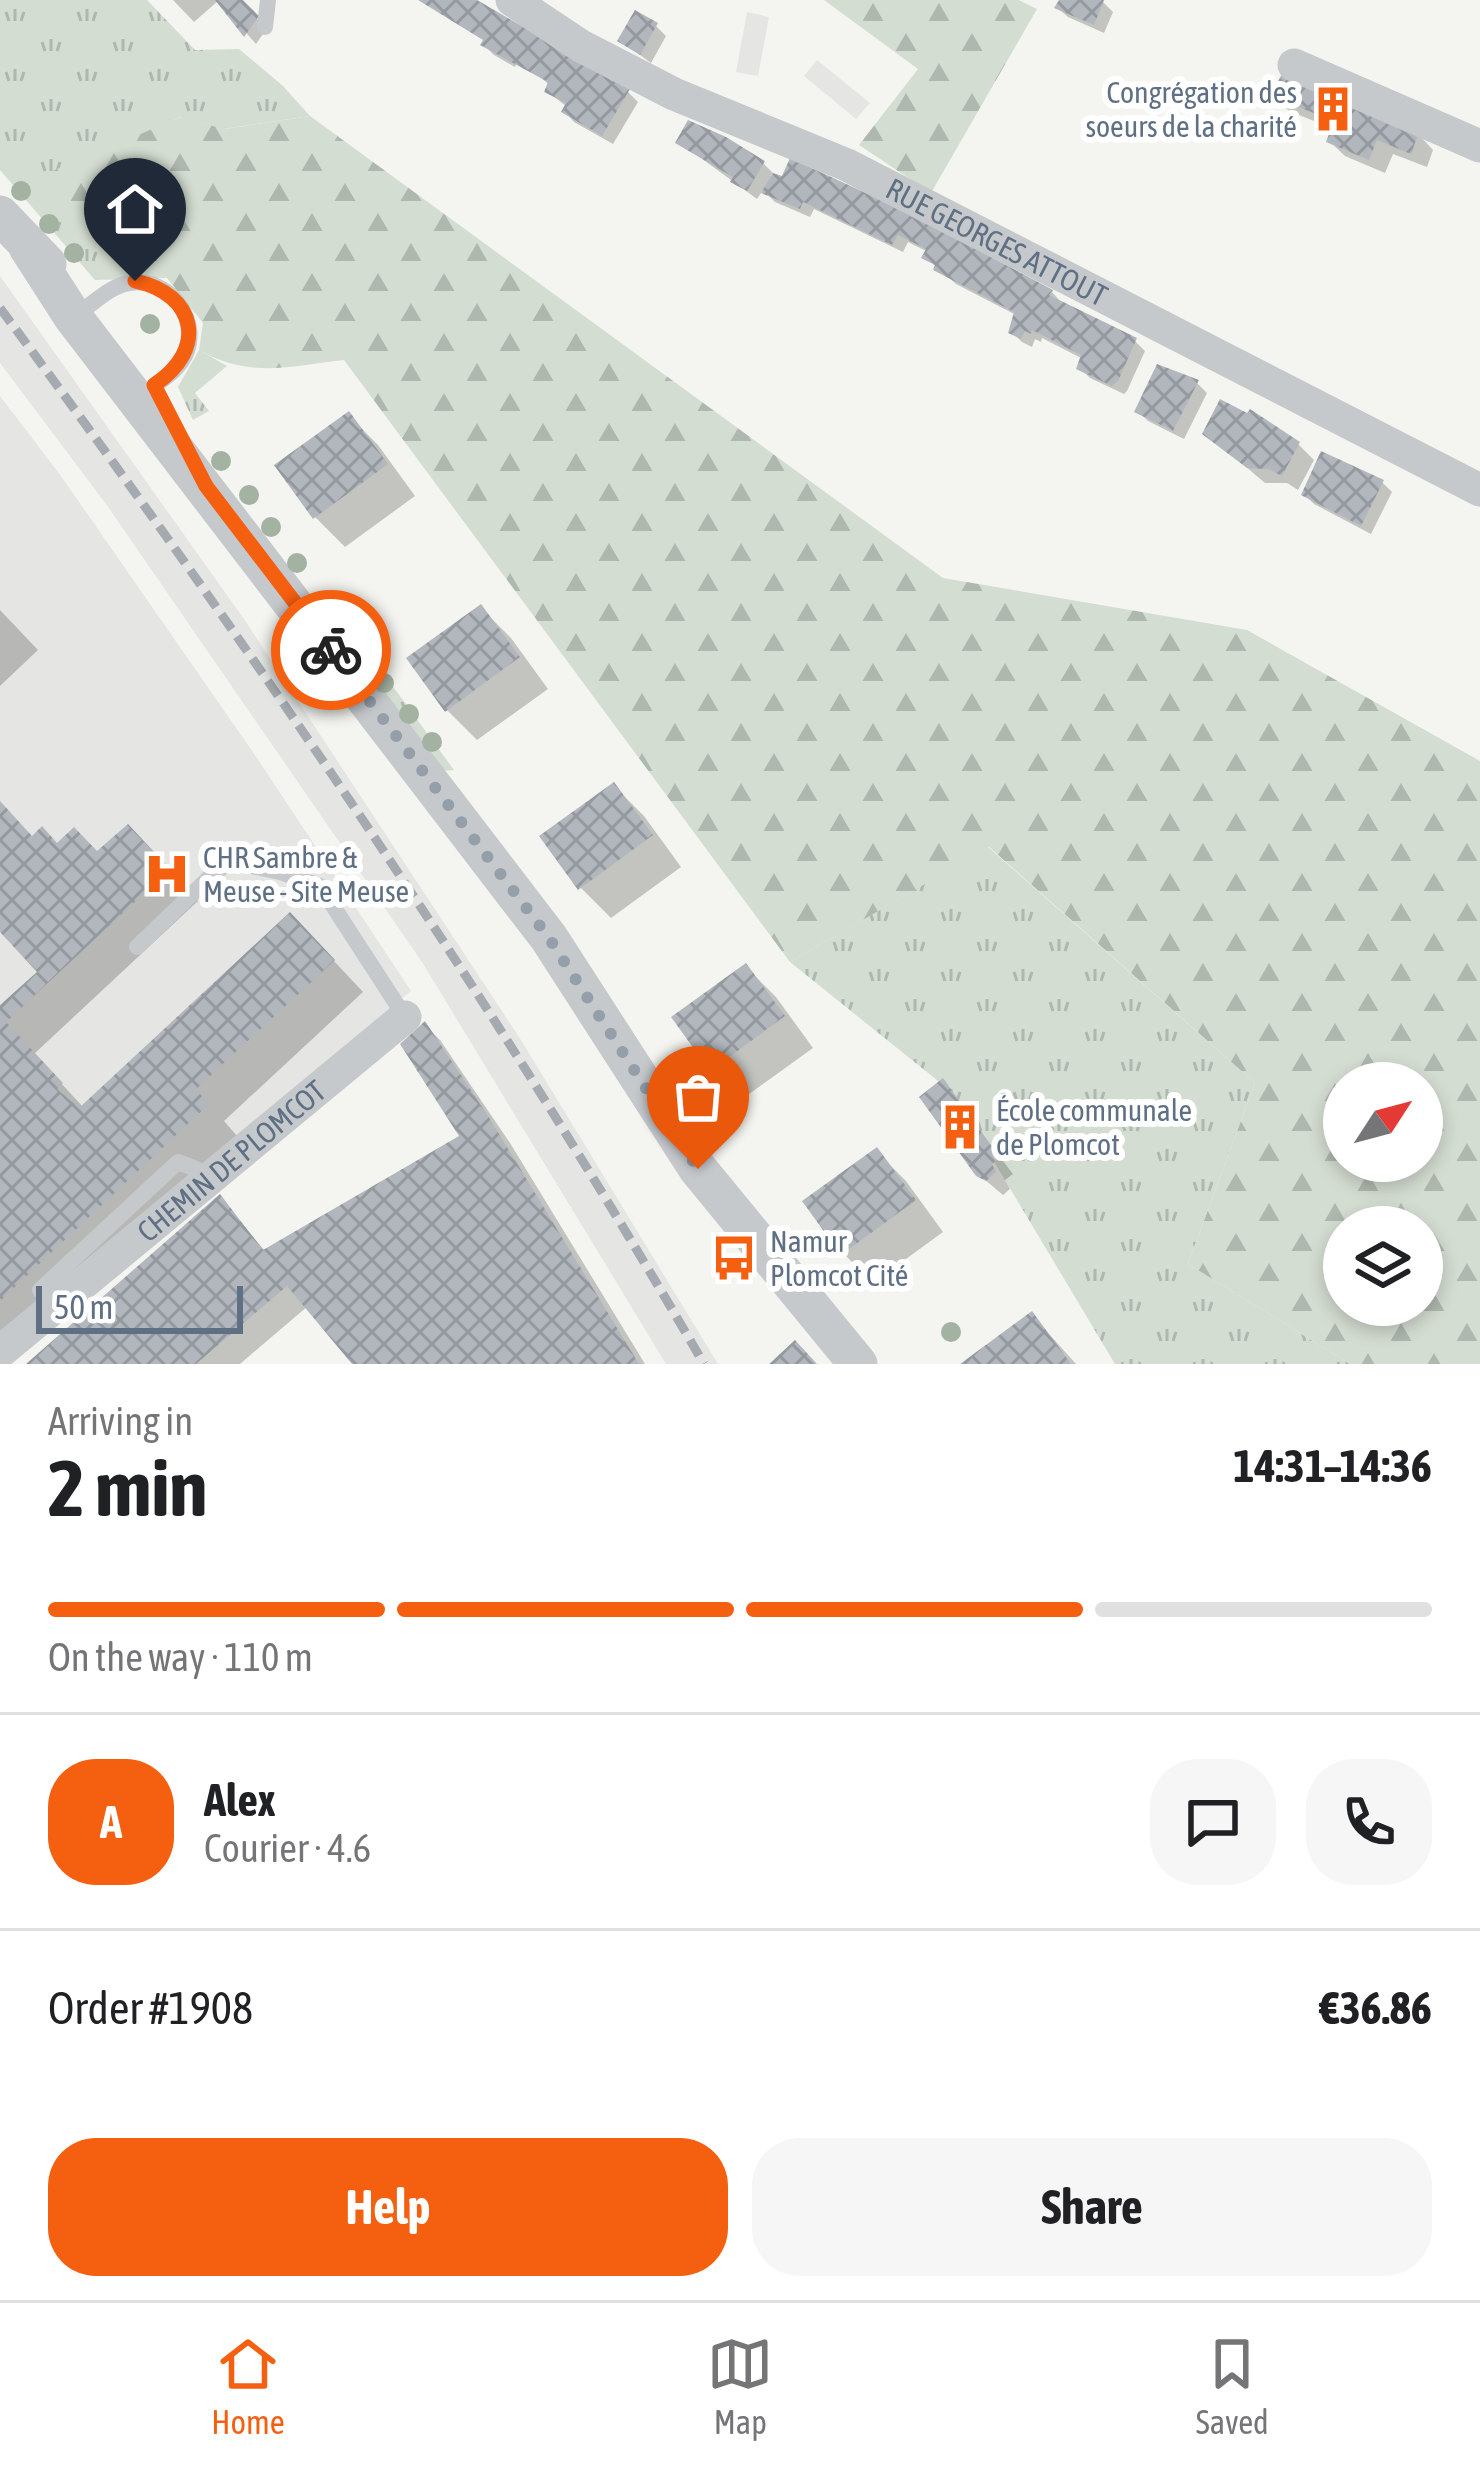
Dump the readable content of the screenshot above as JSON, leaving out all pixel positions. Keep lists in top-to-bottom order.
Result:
{
  "streets": {
    "street": ["RUE GEORGES ATTOUT", "CHEMIN DE PLOMCOT"]
  },
  "places": {
    "building": ["Congrégation des soeurs de la charité", "École communale de Plomcot"],
    "hospital": ["CHR Sambre & Meuse - Site Meuse"],
    "bus stop": ["Namur Plomcot Cité"]
  },
  "scale_bar": "50 m",
  "north": "top right",
  "page": {
    "scale": "50 m",
    "heading": ["2 min", "Arriving in", "14:31–14:36"],
    "panel": [
      "Alex",
      "Courier · 4.6",
      "Order #1908",
      "€36.86"
    ],
    "bar": "On the way · 110 m",
    "round": "A",
    "buttons": ["Help", "Share"],
    "tabs": ["Home", "Map", "Saved"]
  }
}
